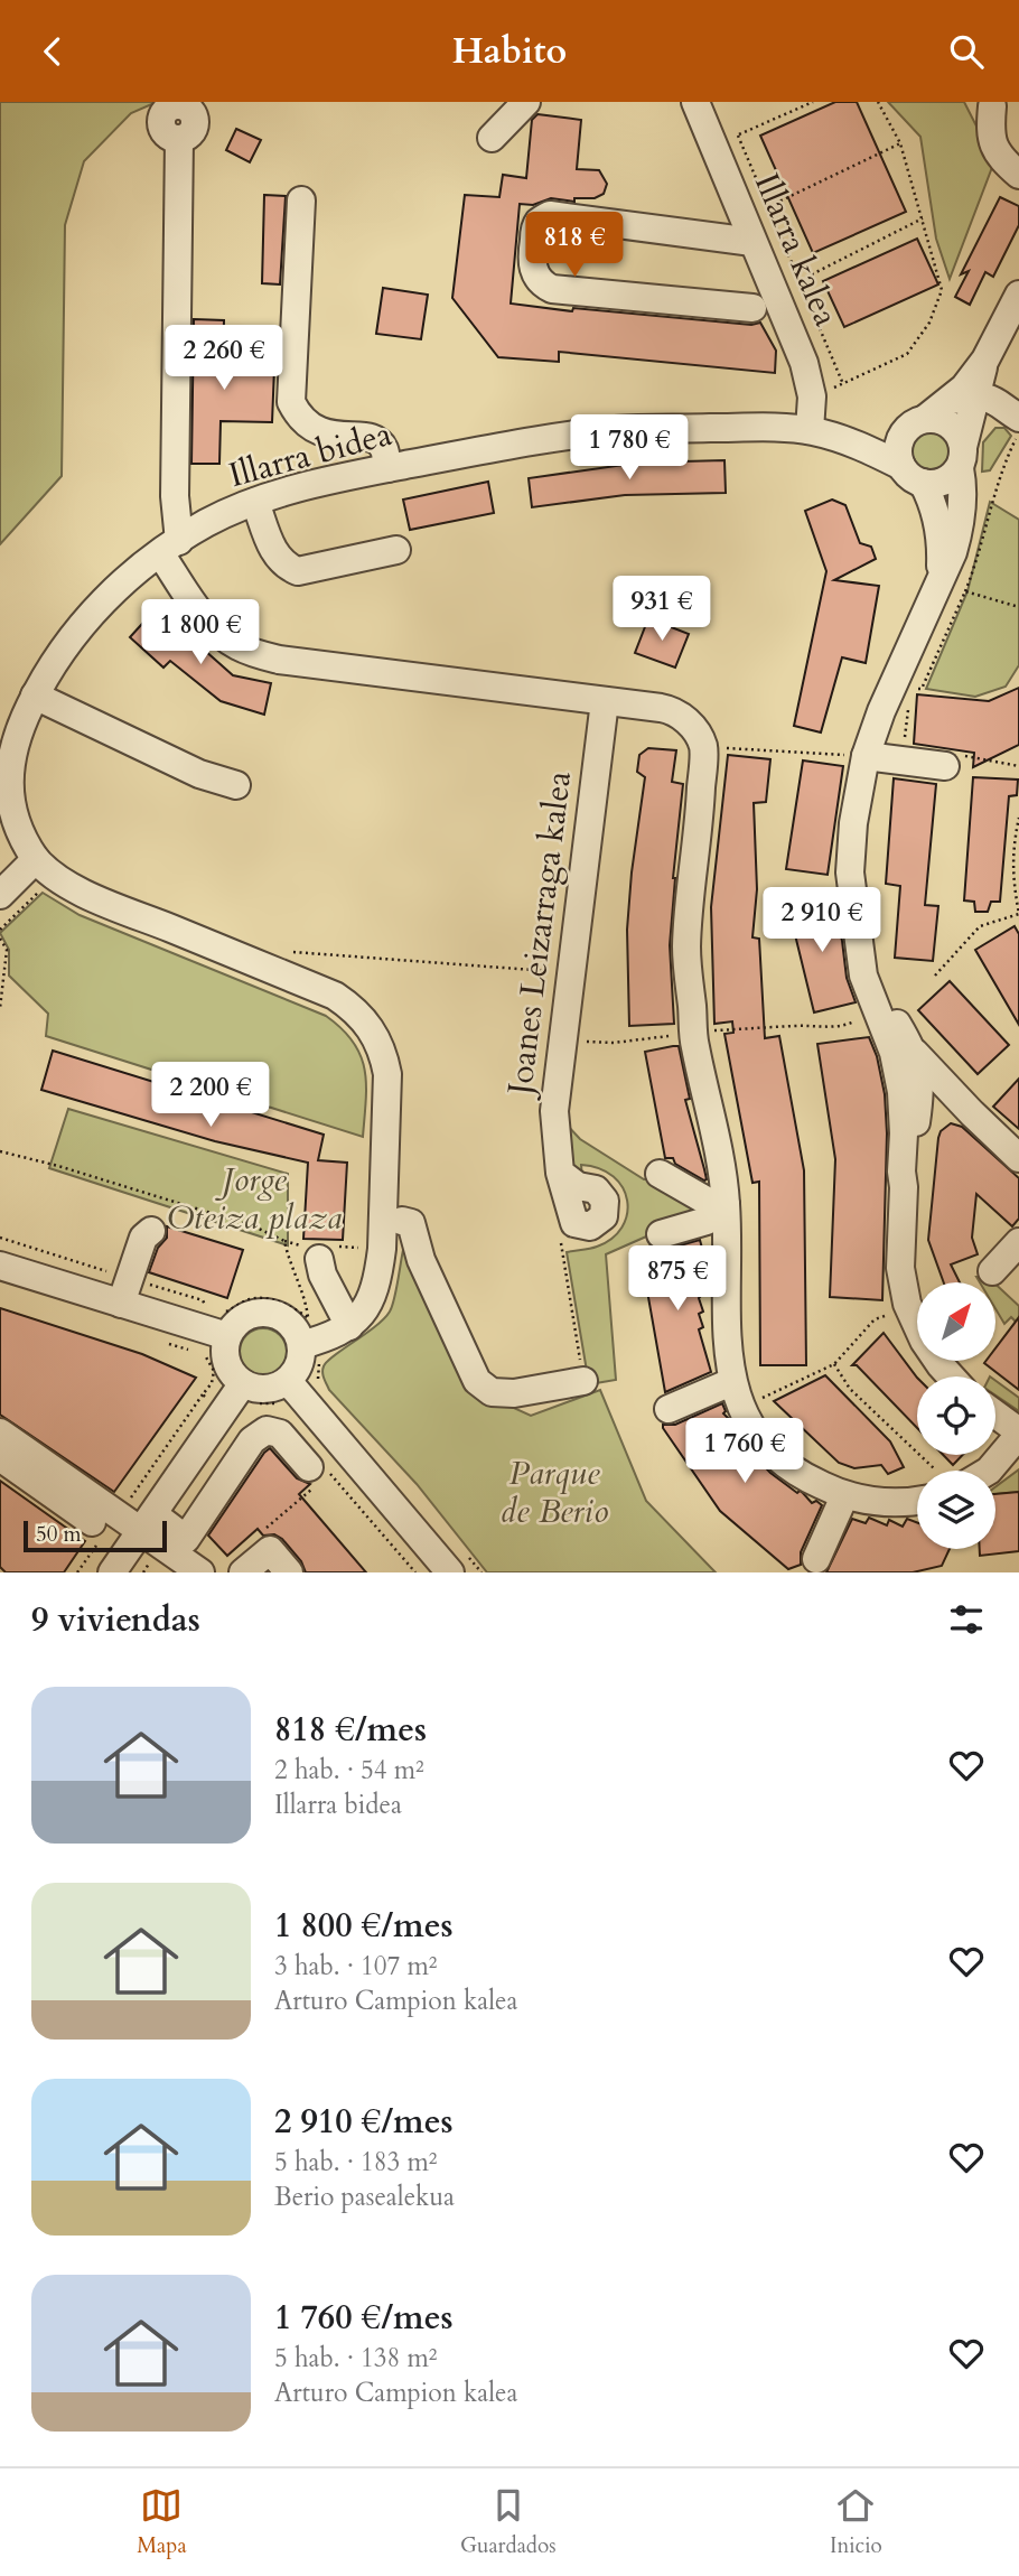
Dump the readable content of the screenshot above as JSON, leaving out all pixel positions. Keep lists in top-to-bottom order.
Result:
{
  "streets": {
    "street": ["Illarra kalea", "Illarra bidea", "Joanes Leizarraga kalea"]
  },
  "crossings": [
    ["Illarra kalea", "Illarra bidea"]
  ],
  "parks": ["Jorge Oteiza plaza", "Parque de Berio"],
  "scale_bar": "50 m",
  "north": "top right",
  "page": {
    "header": "Habito",
    "price": [
      "818 €",
      "2 260 €",
      "1 780 €",
      "931 €",
      "1 800 €",
      "2 910 €",
      "2 200 €",
      "875 €",
      "1 760 €"
    ],
    "scale": "50 m",
    "heading": "9 viviendas",
    "list": [
      {
        "name": "818 €/mes",
        "note": "2 hab. · 54 m² · Illarra bidea"
      },
      {
        "name": "1 800 €/mes",
        "note": "3 hab. · 107 m² · Arturo Campion kalea"
      },
      {
        "name": "2 910 €/mes",
        "note": "5 hab. · 183 m² · Berio pasealekua"
      },
      {
        "name": "1 760 €/mes",
        "note": "5 hab. · 138 m² · Arturo Campion kalea"
      }
    ],
    "tabs": ["Mapa", "Guardados", "Inicio"]
  }
}
